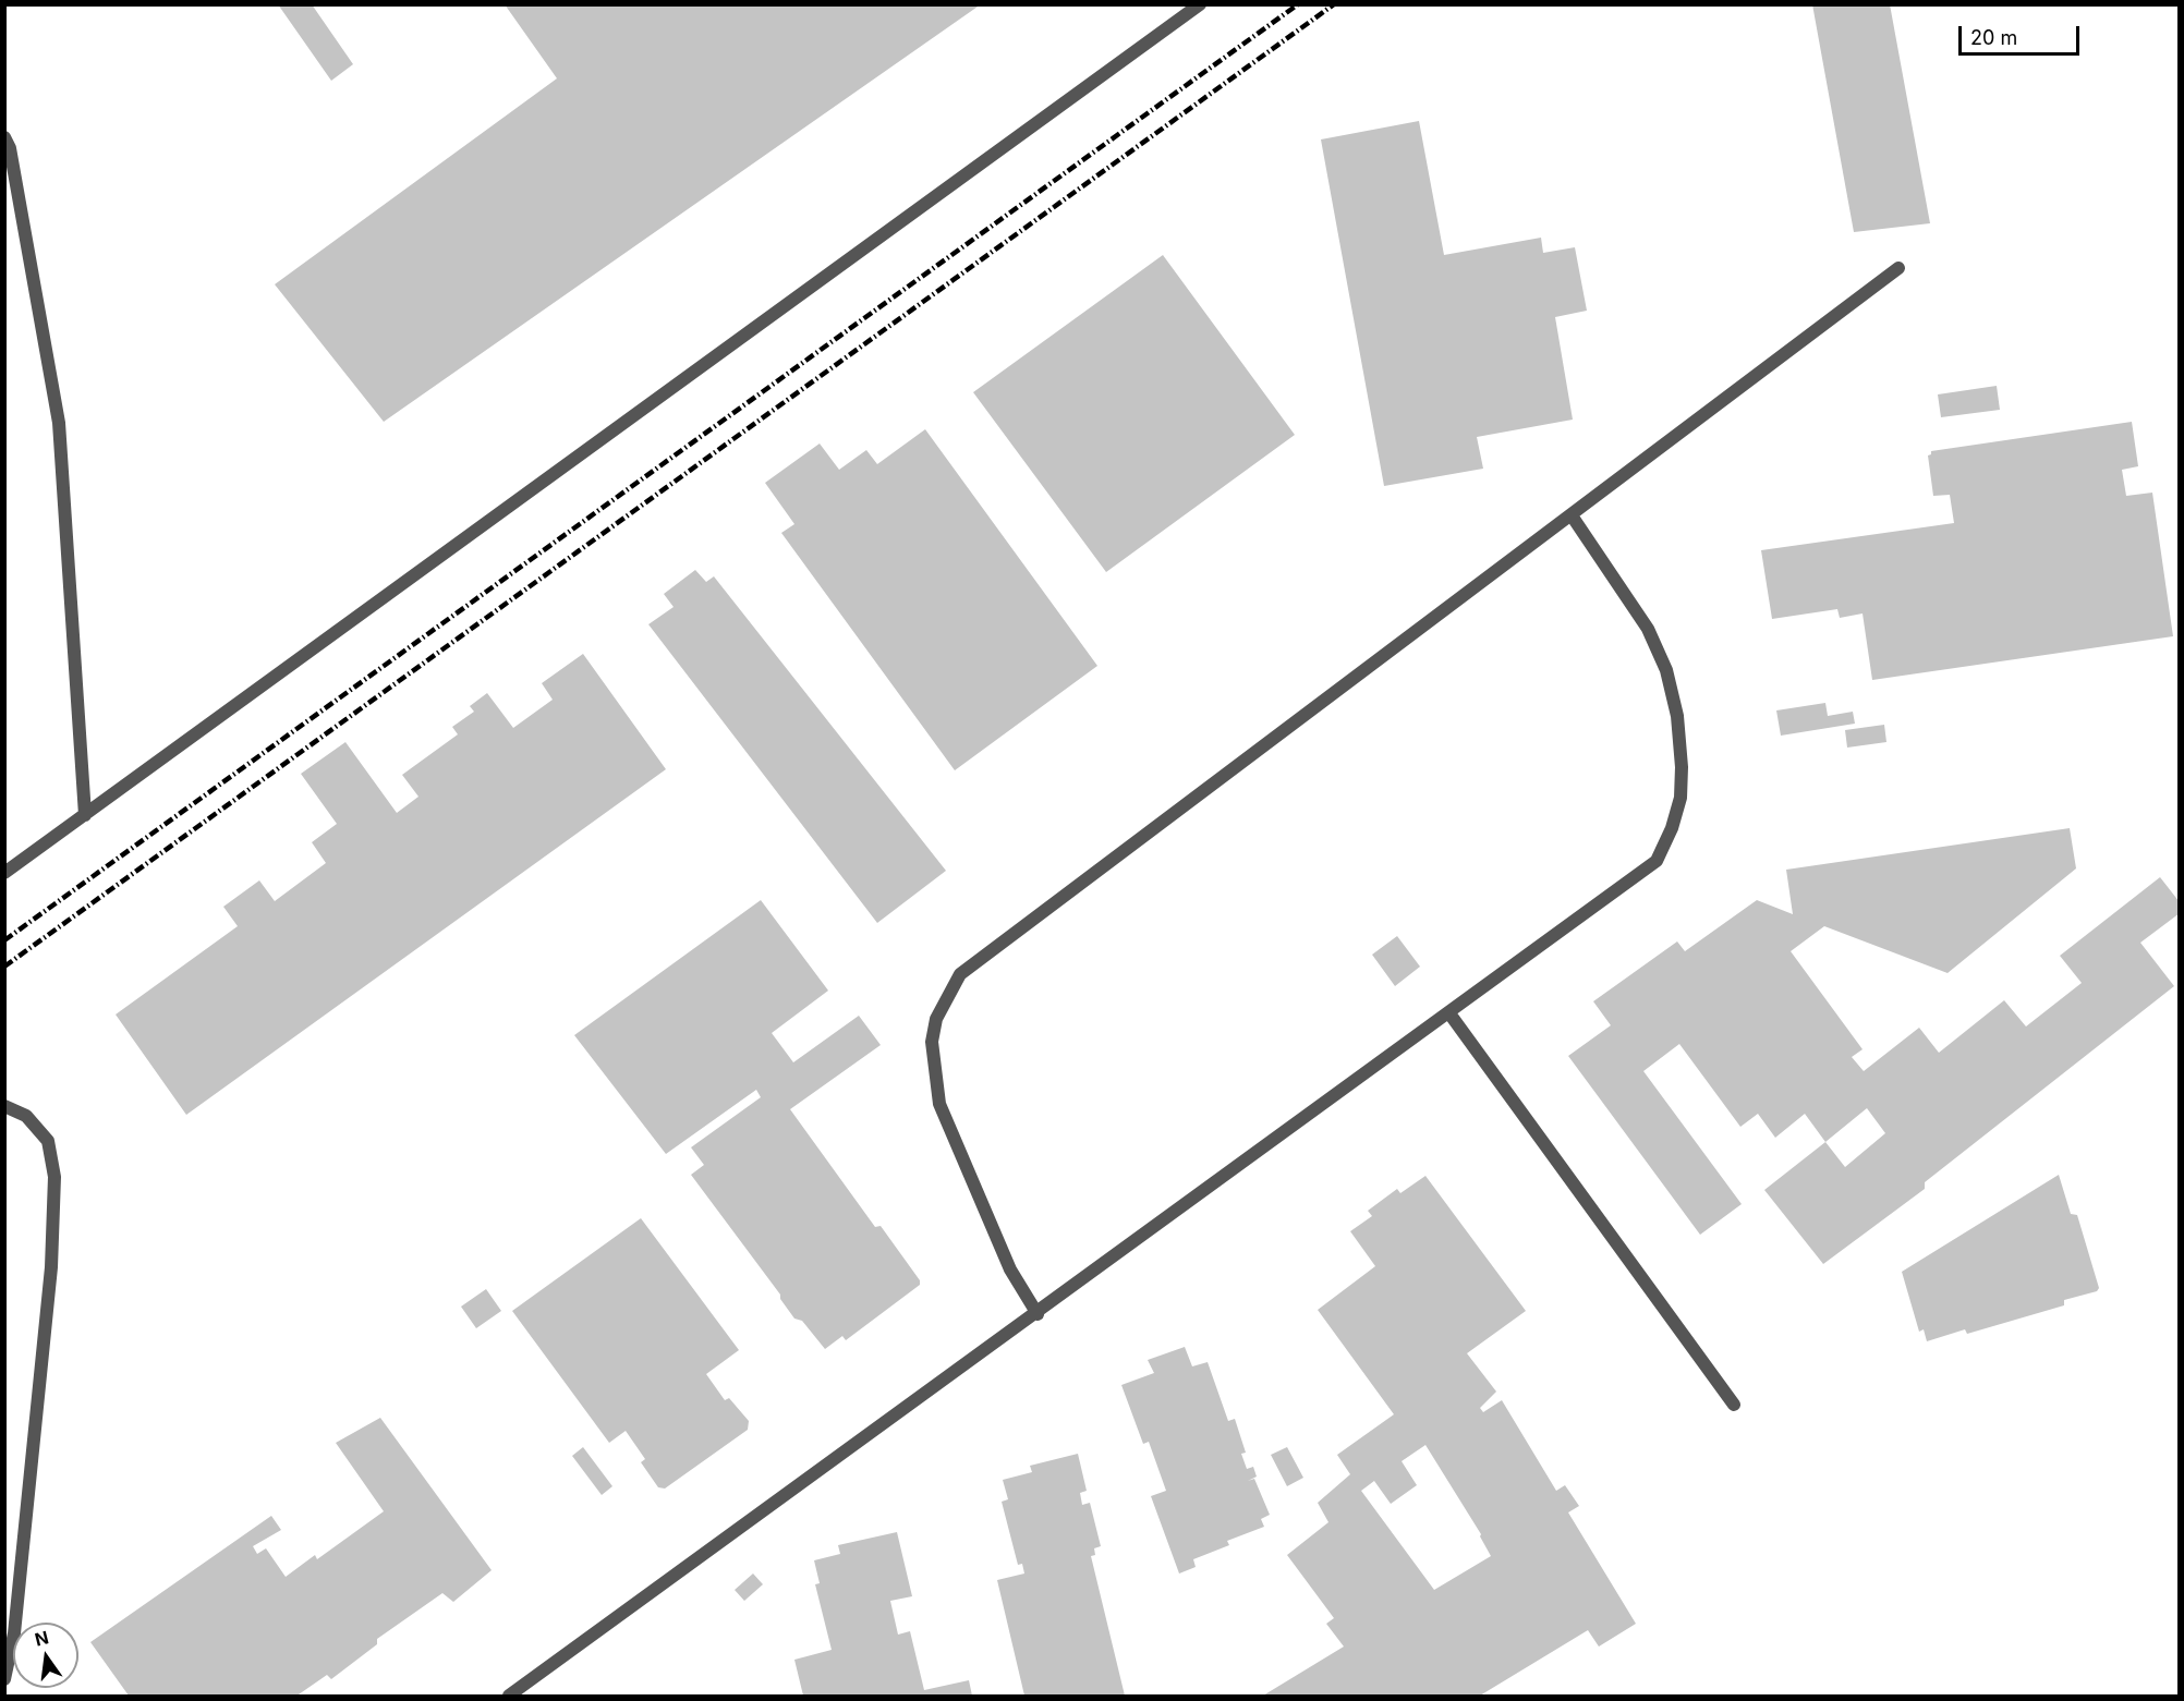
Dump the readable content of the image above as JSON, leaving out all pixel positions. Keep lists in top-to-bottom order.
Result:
{
  "scale_bar": "20 m",
  "north": "top"
}
